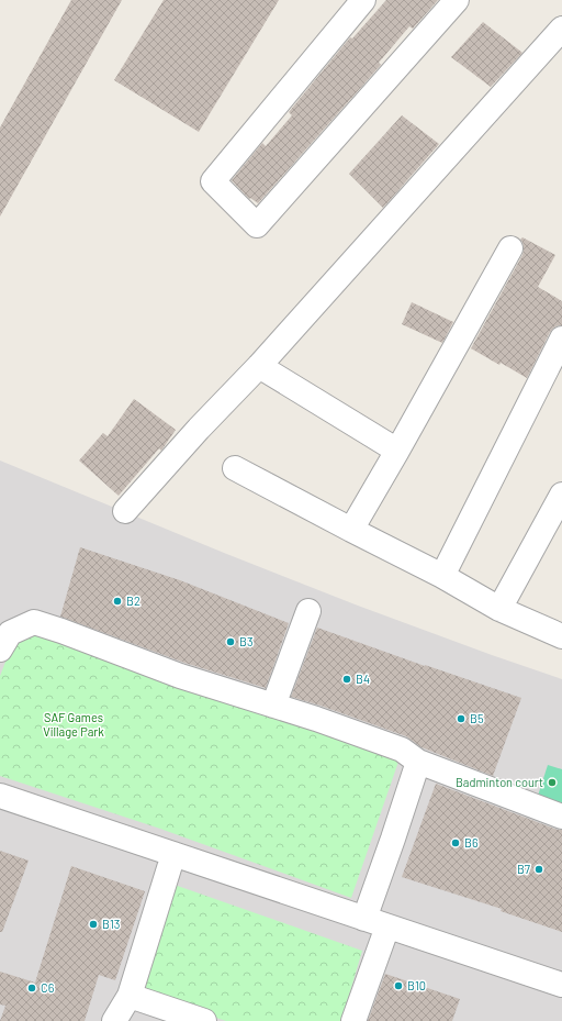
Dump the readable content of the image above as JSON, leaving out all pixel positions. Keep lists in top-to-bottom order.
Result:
{
  "parks": ["SAF Games Village Park"],
  "places": [
    "B2",
    "B3",
    "B4",
    "B5",
    "Badminton court",
    "B6",
    "B7",
    "B13",
    "B10",
    "C6"
  ]
}
